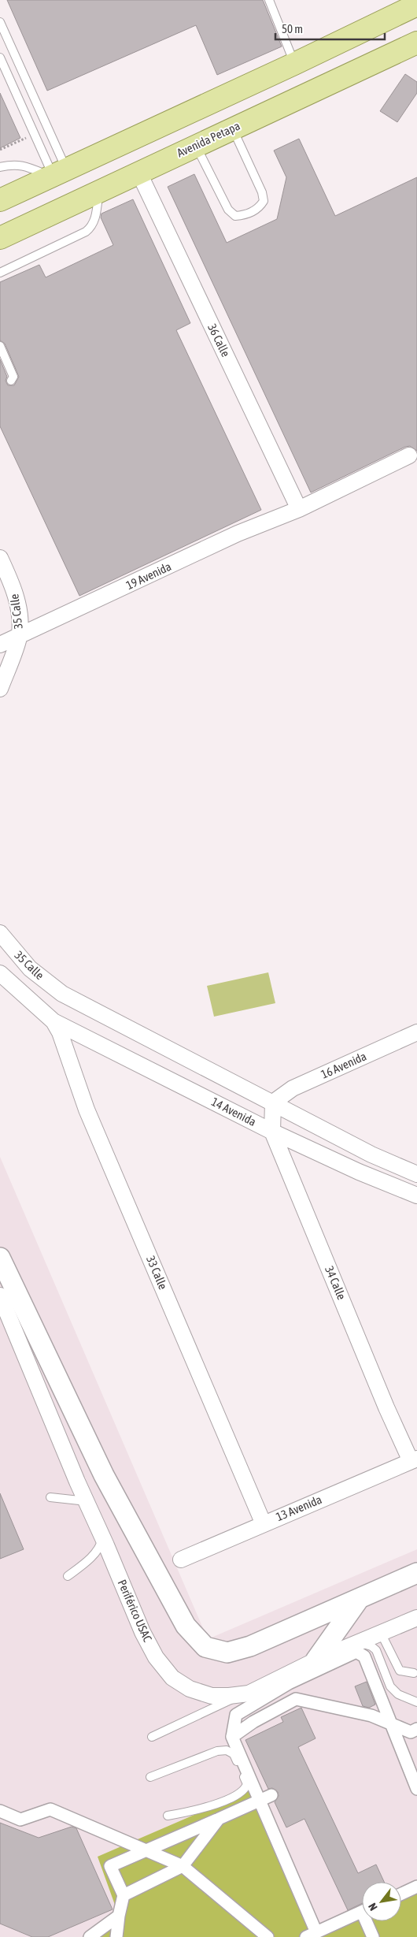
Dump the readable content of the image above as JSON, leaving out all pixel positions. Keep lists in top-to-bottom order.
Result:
{
  "streets": {
    "main road": ["Avenida Petapa"],
    "street": [
      "36 Calle",
      "19 Avenida",
      "35 Calle",
      "16 Avenida",
      "14 Avenida",
      "33 Calle",
      "34 Calle",
      "13 Avenida",
      "Periférico USAC"
    ]
  },
  "crossings": [
    ["Avenida Petapa", "36 Calle"],
    ["36 Calle", "19 Avenida"],
    ["19 Avenida", "35 Calle"],
    ["35 Calle", "16 Avenida"],
    ["35 Calle", "34 Calle"],
    ["16 Avenida", "34 Calle"],
    ["14 Avenida", "33 Calle"],
    ["14 Avenida", "34 Calle"],
    ["33 Calle", "13 Avenida"],
    ["34 Calle", "13 Avenida"]
  ],
  "scale_bar": "50 m",
  "north": "bottom left"
}
